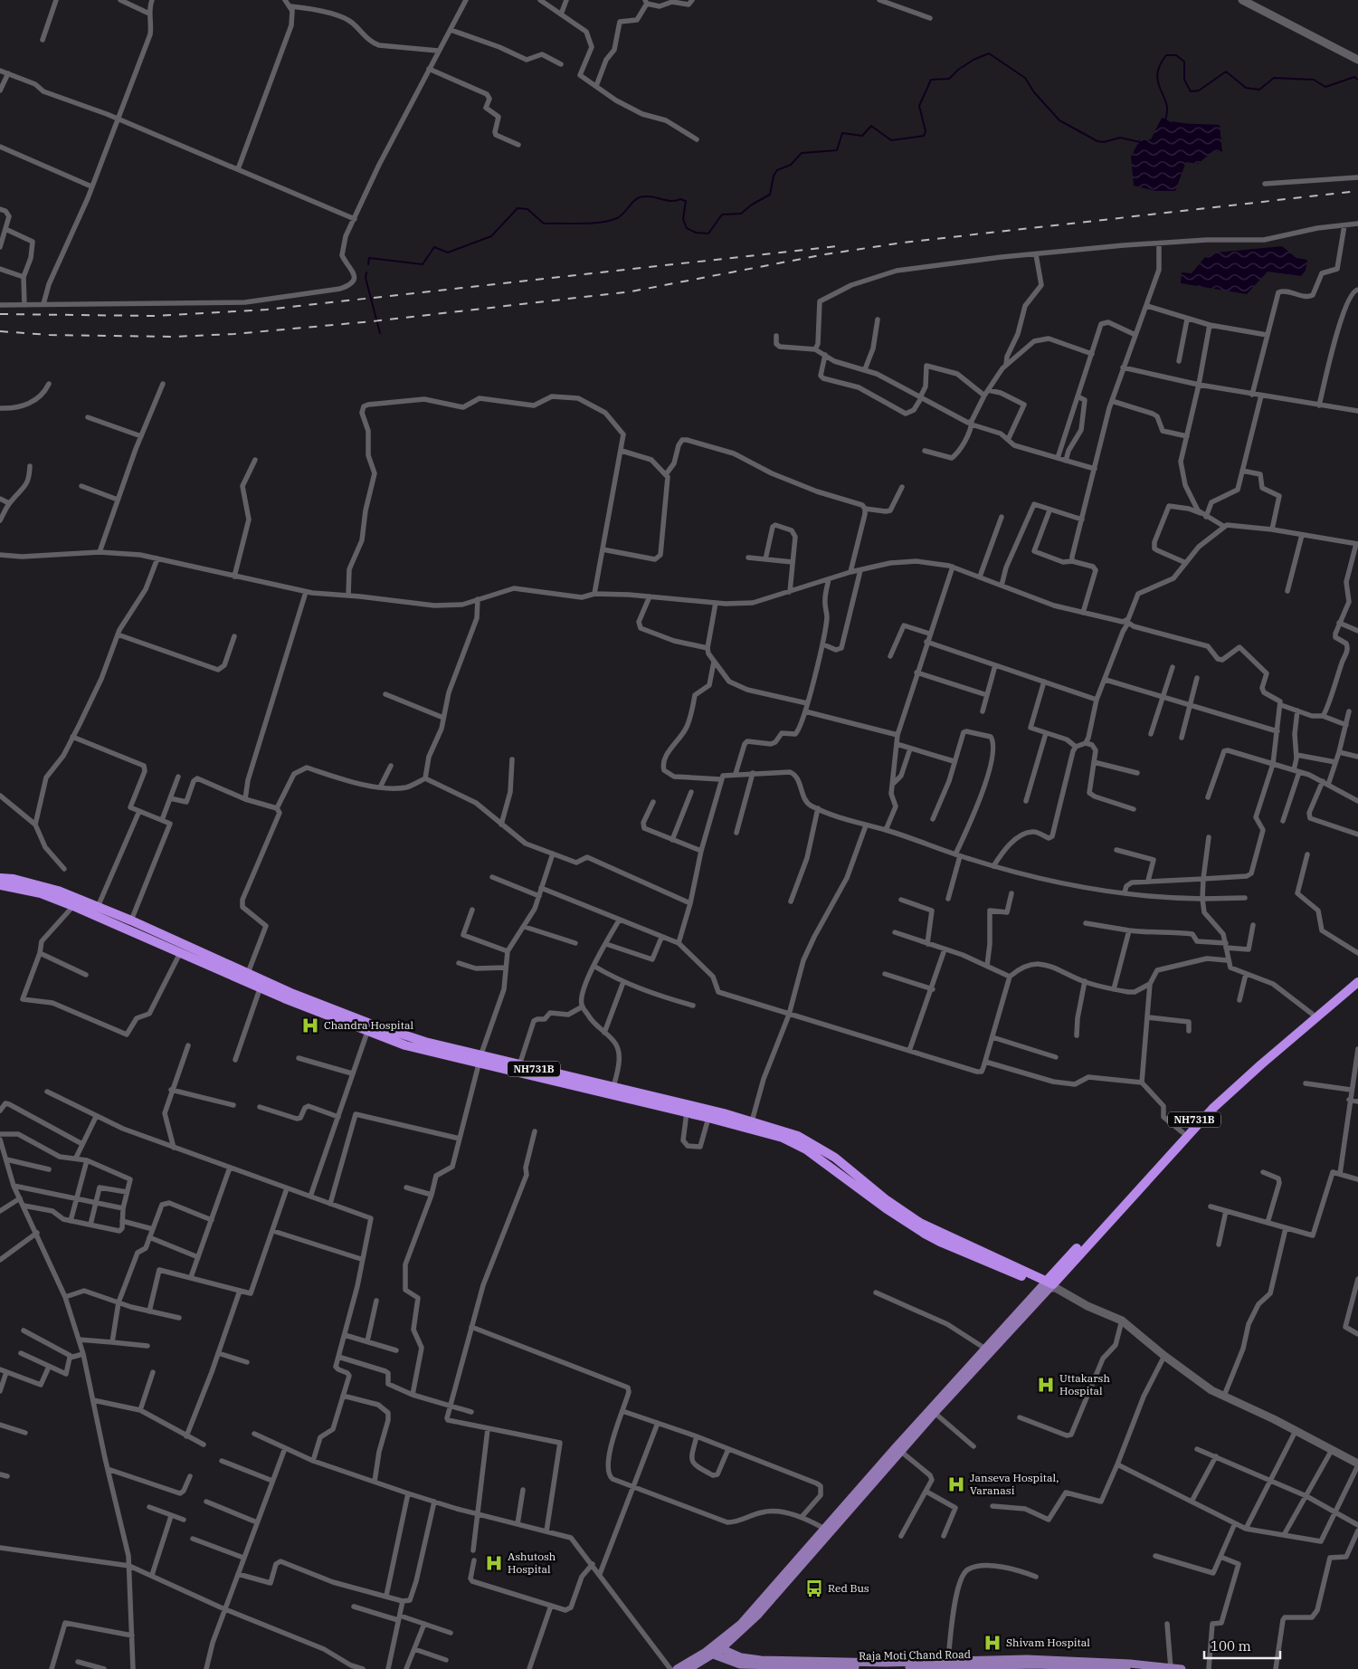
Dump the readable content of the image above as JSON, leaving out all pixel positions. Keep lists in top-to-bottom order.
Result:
{
  "streets": {
    "highway": ["NH731B"],
    "main road": ["Raja Moti Chand Road"]
  },
  "places": {
    "hospital": [
      "Chandra Hospital",
      "Uttakarsh Hospital",
      "Janseva Hospital, Varanasi",
      "Ashutosh Hospital",
      "Shivam Hospital"
    ],
    "bus stop": ["Red Bus"]
  },
  "scale_bar": "100 m"
}
